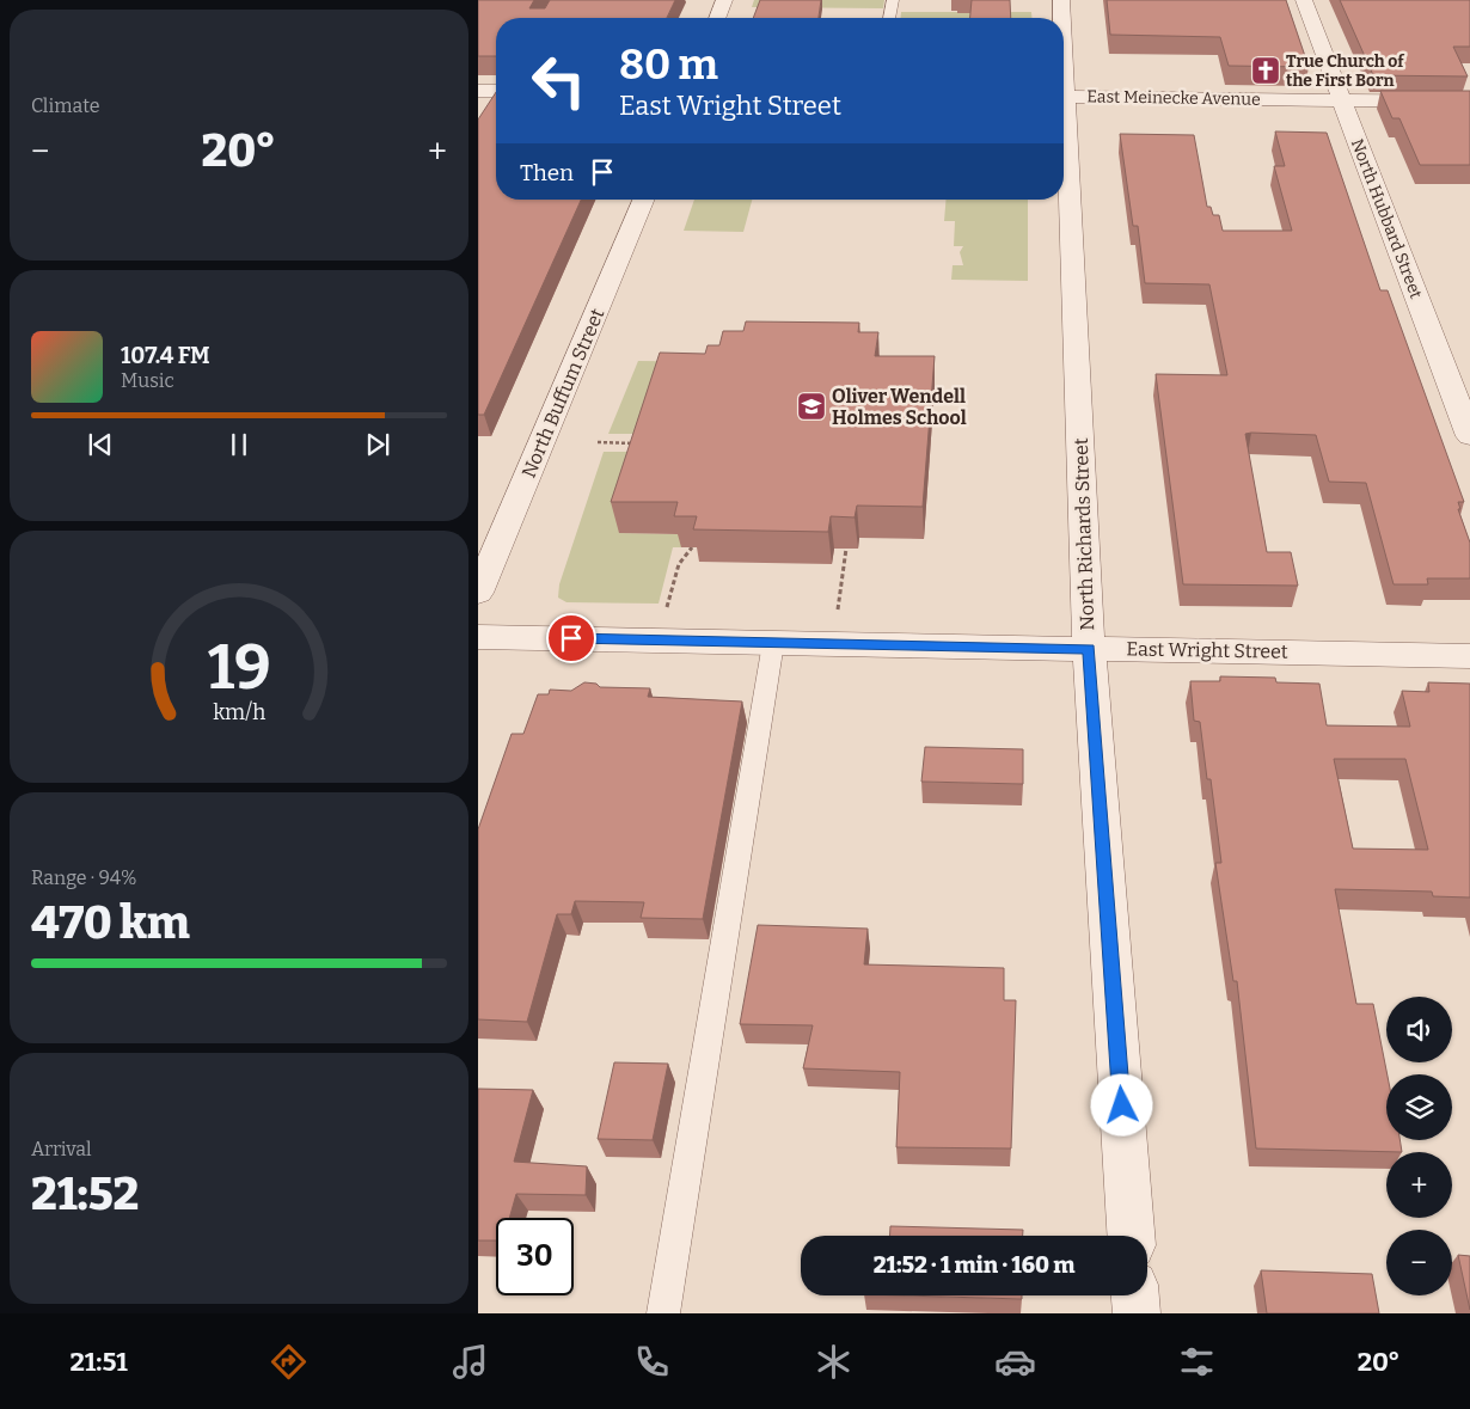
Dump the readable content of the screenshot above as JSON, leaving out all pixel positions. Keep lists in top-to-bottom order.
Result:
{
  "streets": {
    "street": [
      "East Meinecke Avenue",
      "North Hubbard Street",
      "North Buffum Street",
      "North Richards Street",
      "East Wright Street"
    ]
  },
  "crossings": [
    ["East Meinecke Avenue", "North Hubbard Street"],
    ["North Richards Street", "East Wright Street"]
  ],
  "places": {
    "church": ["True Church of the First Born"],
    "school or university": ["Oliver Wendell Holmes School"]
  },
  "page": {
    "tile": [
      "Climate",
      ["Range · 94%", "470 km"],
      ["Arrival", "21:52"]
    ],
    "turn": ["80 m", "East Wright Street"],
    "heat": ["−", "20°", "+"],
    "then": "Then",
    "song": ["107.4 FM", "Music"],
    "map_buttons": ["+", "−"],
    "limit": "30",
    "trip": "21:52 · 1 min · 160 m",
    "tabs": ["21:51", "20°"],
    "gauge": ["19", "km/h"]
  }
}
